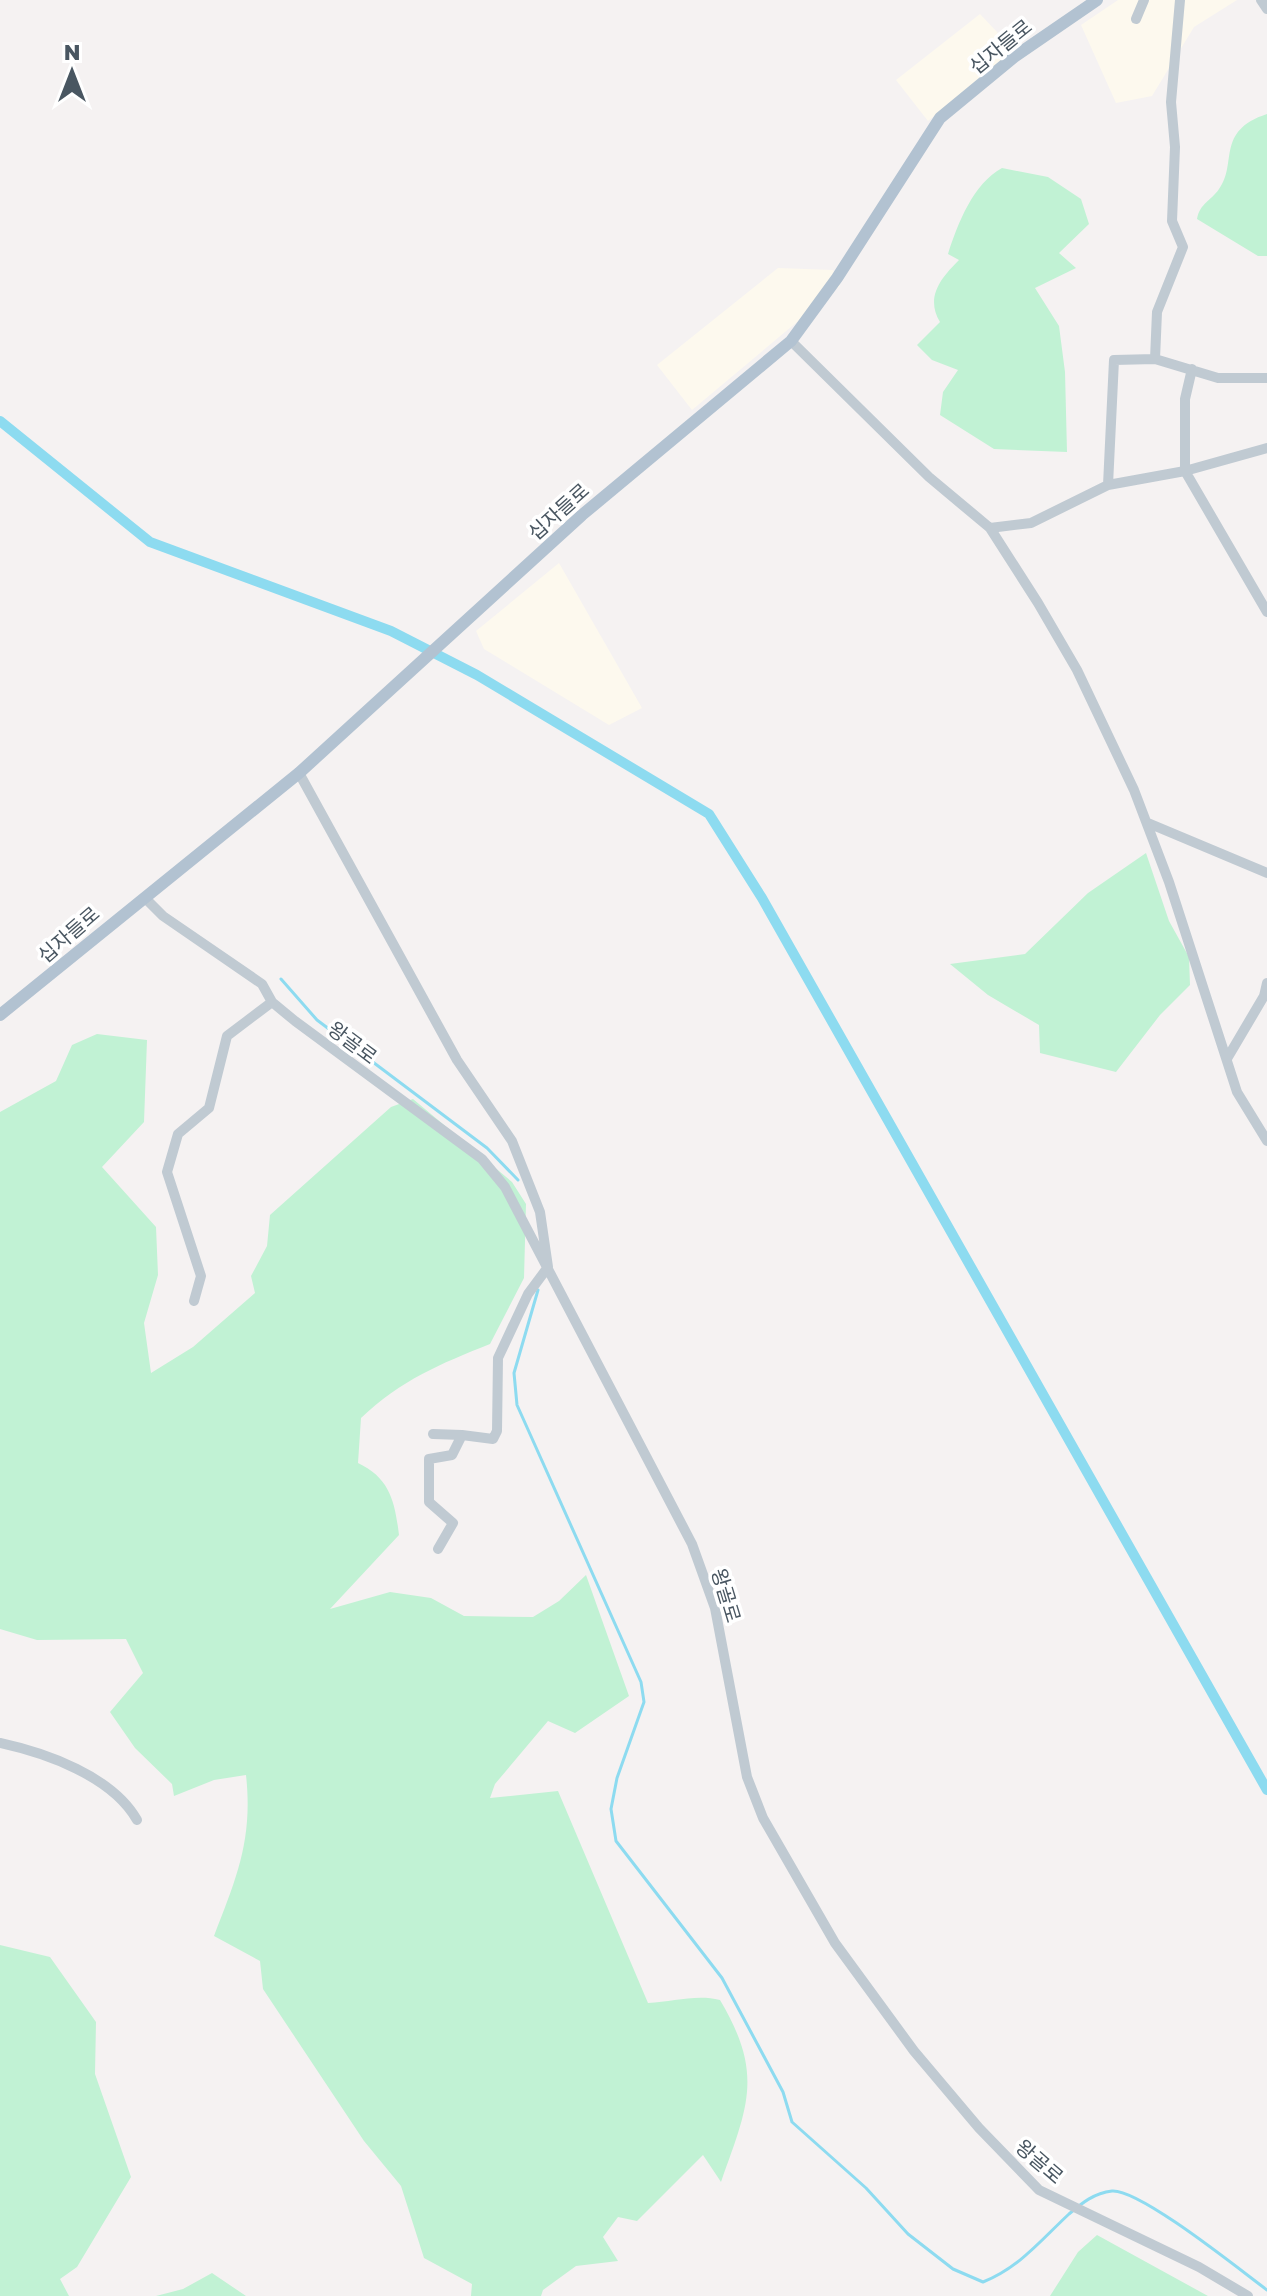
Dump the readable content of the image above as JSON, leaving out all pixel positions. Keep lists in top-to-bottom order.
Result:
{
  "streets": {
    "main road": ["십자들로"],
    "street": ["왕골로"]
  },
  "crossings": [
    ["십자들로", "왕골로"]
  ],
  "north": "top"
}
